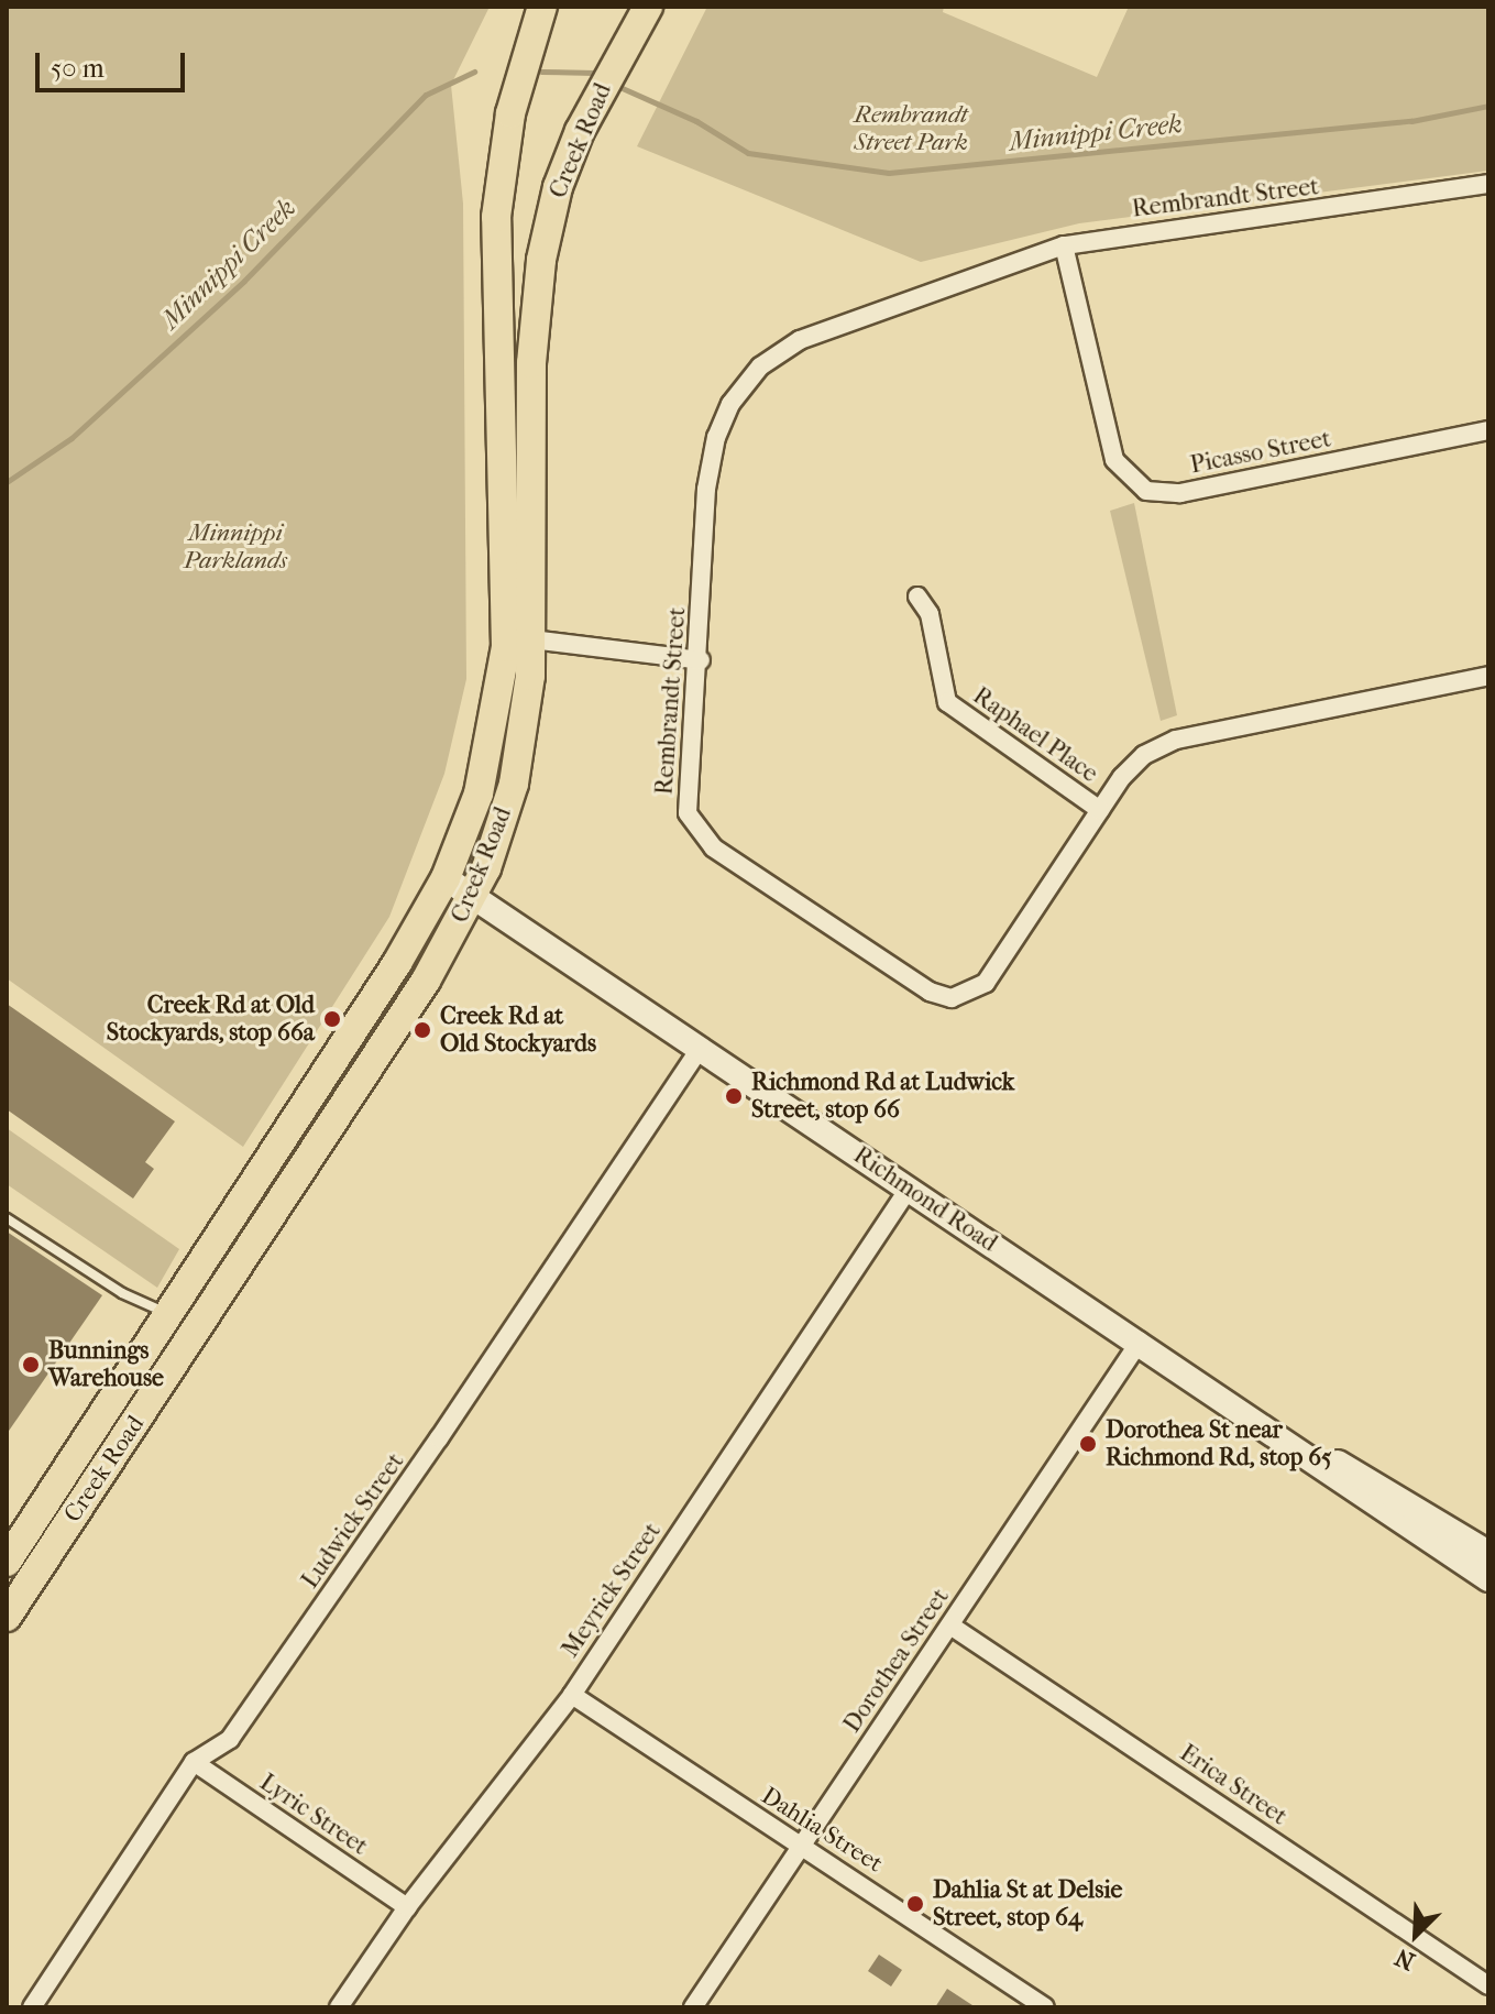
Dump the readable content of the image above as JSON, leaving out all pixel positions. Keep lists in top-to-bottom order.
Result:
{
  "streets": {
    "main road": ["Creek Road", "Richmond Road"],
    "street": [
      "Rembrandt Street",
      "Picasso Street",
      "Raphael Place",
      "Ludwick Street",
      "Meyrick Street",
      "Dorothea Street",
      "Erica Street",
      "Lyric Street",
      "Dahlia Street"
    ]
  },
  "crossings": [
    ["Creek Road", "Richmond Road"],
    ["Rembrandt Street", "Picasso Street"],
    ["Rembrandt Street", "Raphael Place"],
    ["Richmond Road", "Ludwick Street"],
    ["Richmond Road", "Meyrick Street"],
    ["Richmond Road", "Dorothea Street"],
    ["Ludwick Street", "Lyric Street"],
    ["Meyrick Street", "Lyric Street"],
    ["Meyrick Street", "Dahlia Street"],
    ["Dorothea Street", "Erica Street"],
    ["Dorothea Street", "Dahlia Street"]
  ],
  "water": ["Minnippi Creek"],
  "parks": ["Rembrandt Street Park", "Minnippi Parklands"],
  "places": [
    "Creek Rd at Old Stockyards, stop 66a",
    "Creek Rd at Old Stockyards",
    "Richmond Rd at Ludwick Street, stop 66",
    "Bunnings Warehouse",
    "Dorothea St near Richmond Rd, stop 65",
    "Dahlia St at Delsie Street, stop 64"
  ],
  "scale_bar": "50 m",
  "north": "bottom left"
}
